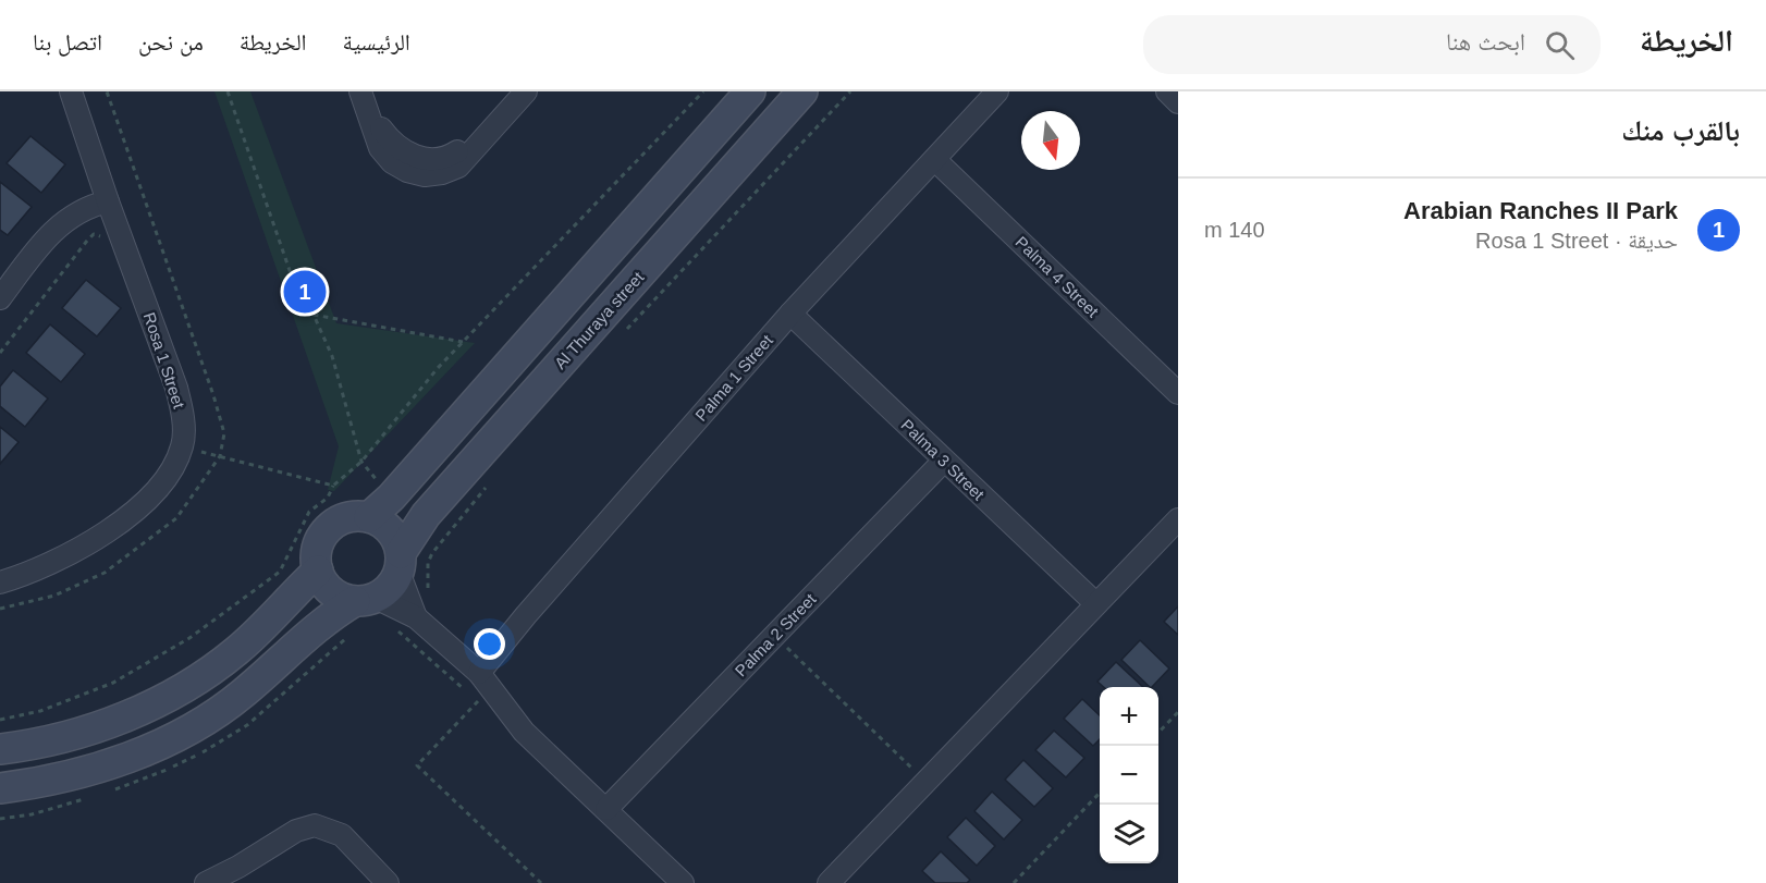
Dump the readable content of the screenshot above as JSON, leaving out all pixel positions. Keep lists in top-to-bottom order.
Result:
{
  "streets": {
    "street": [
      "Palma 4 Street",
      "Al Thuraya street",
      "Rosa 1 Street",
      "Palma 1 Street",
      "Palma 3 Street",
      "Palma 2 Street"
    ]
  },
  "crossings": [
    ["Palma 4 Street", "Palma 1 Street"],
    ["Palma 1 Street", "Palma 3 Street"],
    ["Palma 3 Street", "Palma 2 Street"]
  ],
  "north": "bottom",
  "page": {
    "header": "الخريطة",
    "search": "ابحث هنا",
    "nav": [
      "الرئيسية",
      "الخريطة",
      "من نحن",
      "اتصل بنا"
    ],
    "heading": "بالقرب منك",
    "list": [
      {
        "mark": "1",
        "name": "Arabian Ranches II Park",
        "note": "حديقة · Rosa 1 Street",
        "value": "140 m"
      }
    ],
    "pins": "1",
    "map_buttons": ["+", "−"]
  }
}
